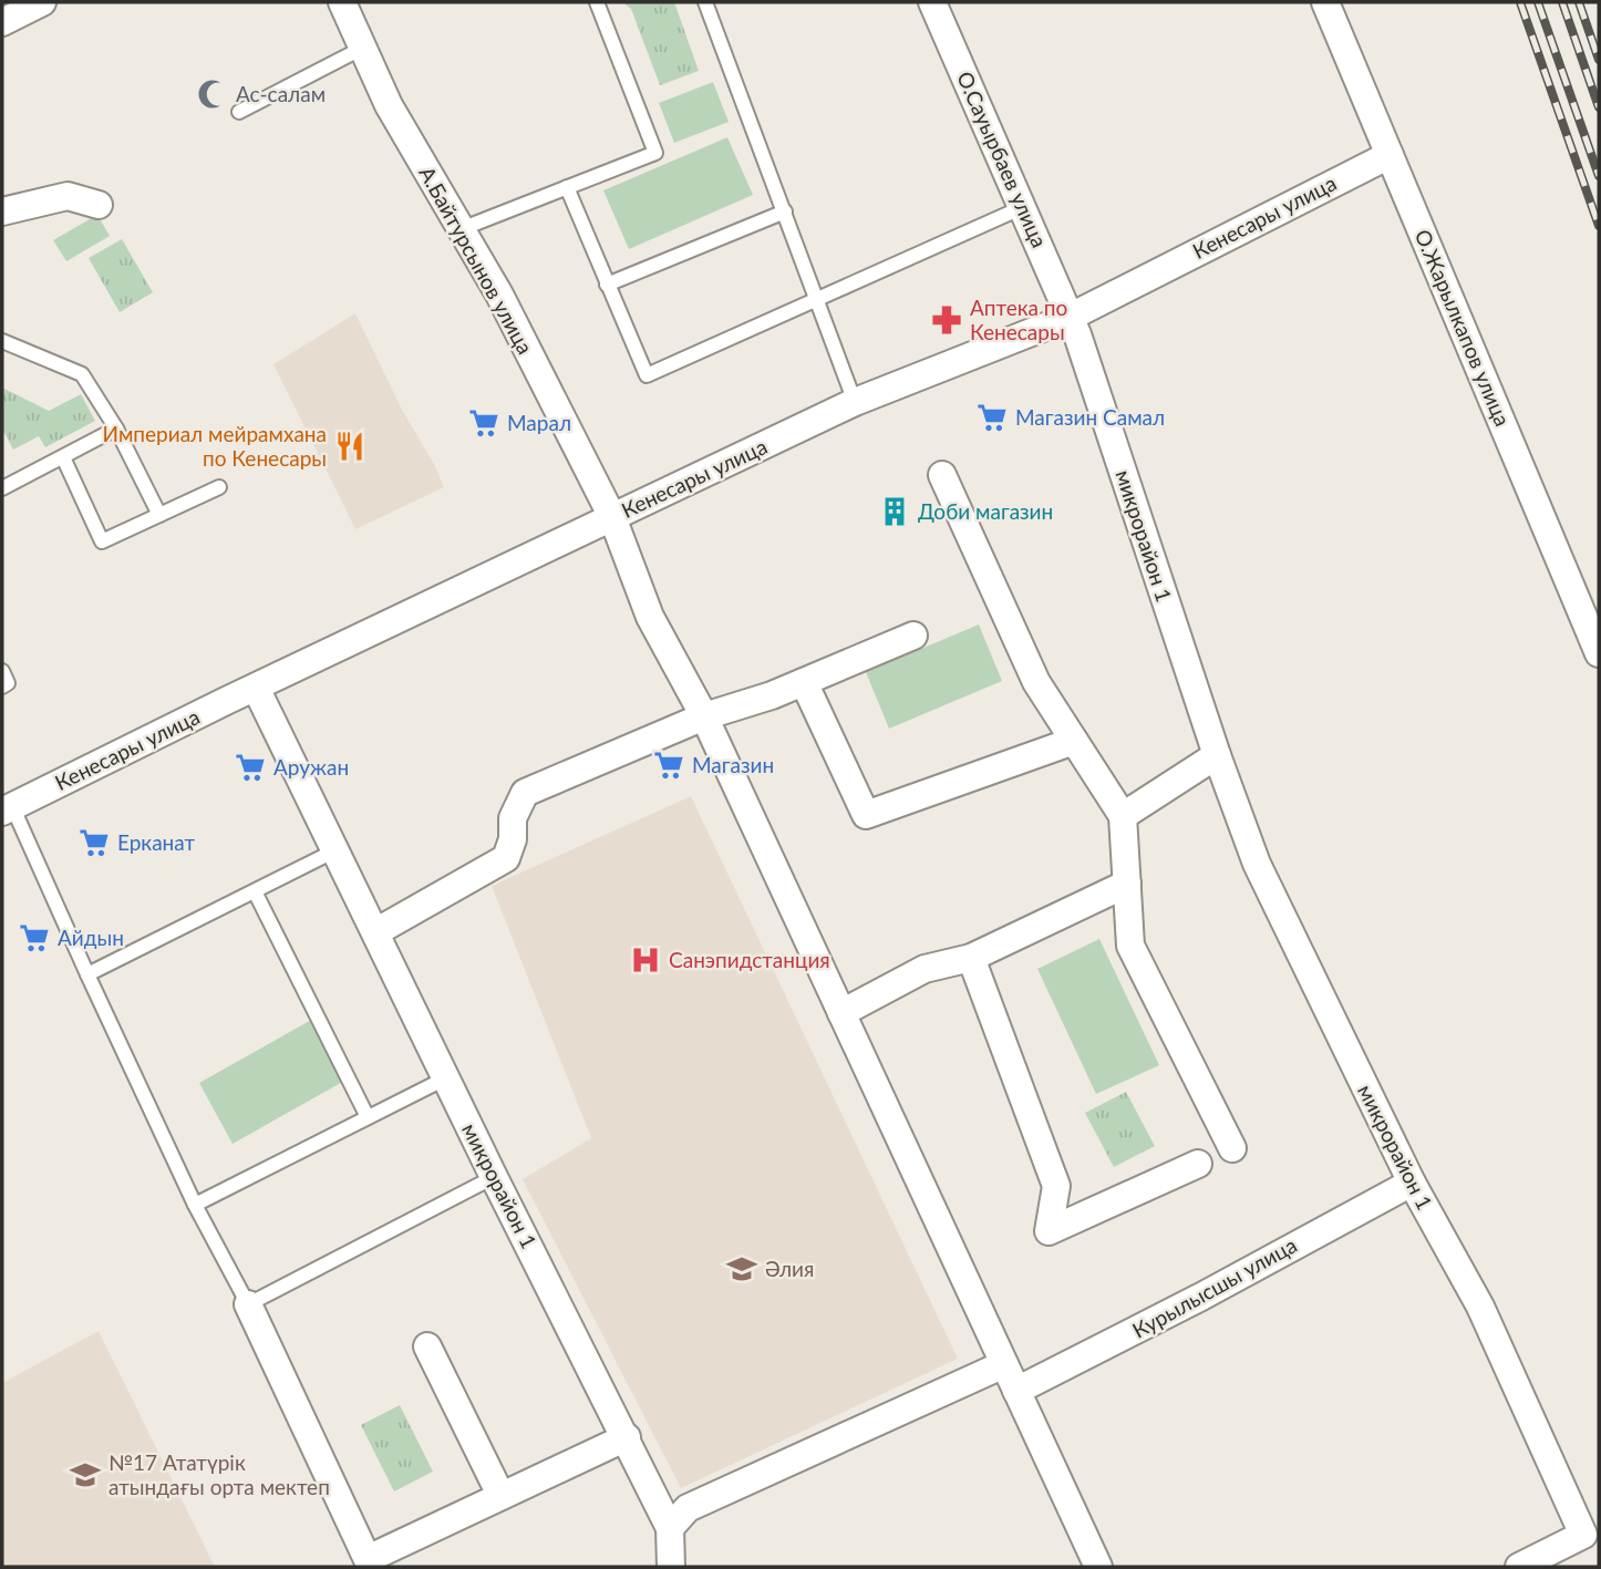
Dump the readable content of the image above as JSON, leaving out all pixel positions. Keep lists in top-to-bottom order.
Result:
{
  "streets": {
    "street": [
      "О.Сауырбаев улица",
      "Кенесары улица",
      "А.Байтурсынов улица",
      "О.Жарылкапов улица",
      "микрорайон 1",
      "Курылысшы улица"
    ]
  },
  "crossings": [
    ["О.Сауырбаев улица", "Кенесары улица"],
    ["О.Сауырбаев улица", "микрорайон 1"],
    ["Кенесары улица", "А.Байтурсынов улица"],
    ["Кенесары улица", "О.Жарылкапов улица"],
    ["Кенесары улица", "микрорайон 1"],
    ["микрорайон 1", "Курылысшы улица"]
  ],
  "places": {
    "mosque": ["Ас-салам"],
    "pharmacy": ["Аптека по Кенесары"],
    "supermarket": [
      "Магазин Самал",
      "Марал",
      "Магазин",
      "Аружан",
      "Ерканат",
      "Айдын"
    ],
    "restaurant": ["Империал мейрамхана по Кенесары"],
    "building": ["Доби магазин"],
    "hospital": ["Санэпидстанция"],
    "school or university": ["Әлия", "№17 Ататүрік атындағы орта мектеп"]
  }
}
